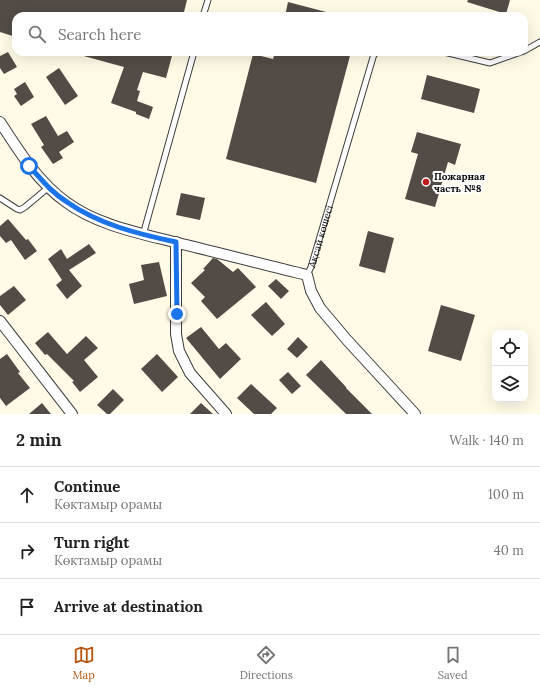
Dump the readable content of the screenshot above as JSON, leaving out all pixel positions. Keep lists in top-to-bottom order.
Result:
{
  "streets": {
    "street": ["Ақсай көшесі"]
  },
  "places": ["Пожарная часть №8"],
  "page": {
    "search": "Search here",
    "heading": ["2 min", "Walk · 140 m"],
    "list": [
      ["Continue", "Көктамыр орамы", "100 m"],
      ["Turn right", "Көктамыр орамы", "40 m"],
      "Arrive at destination"
    ],
    "nav": ["Map", "Directions", "Saved"]
  }
}
